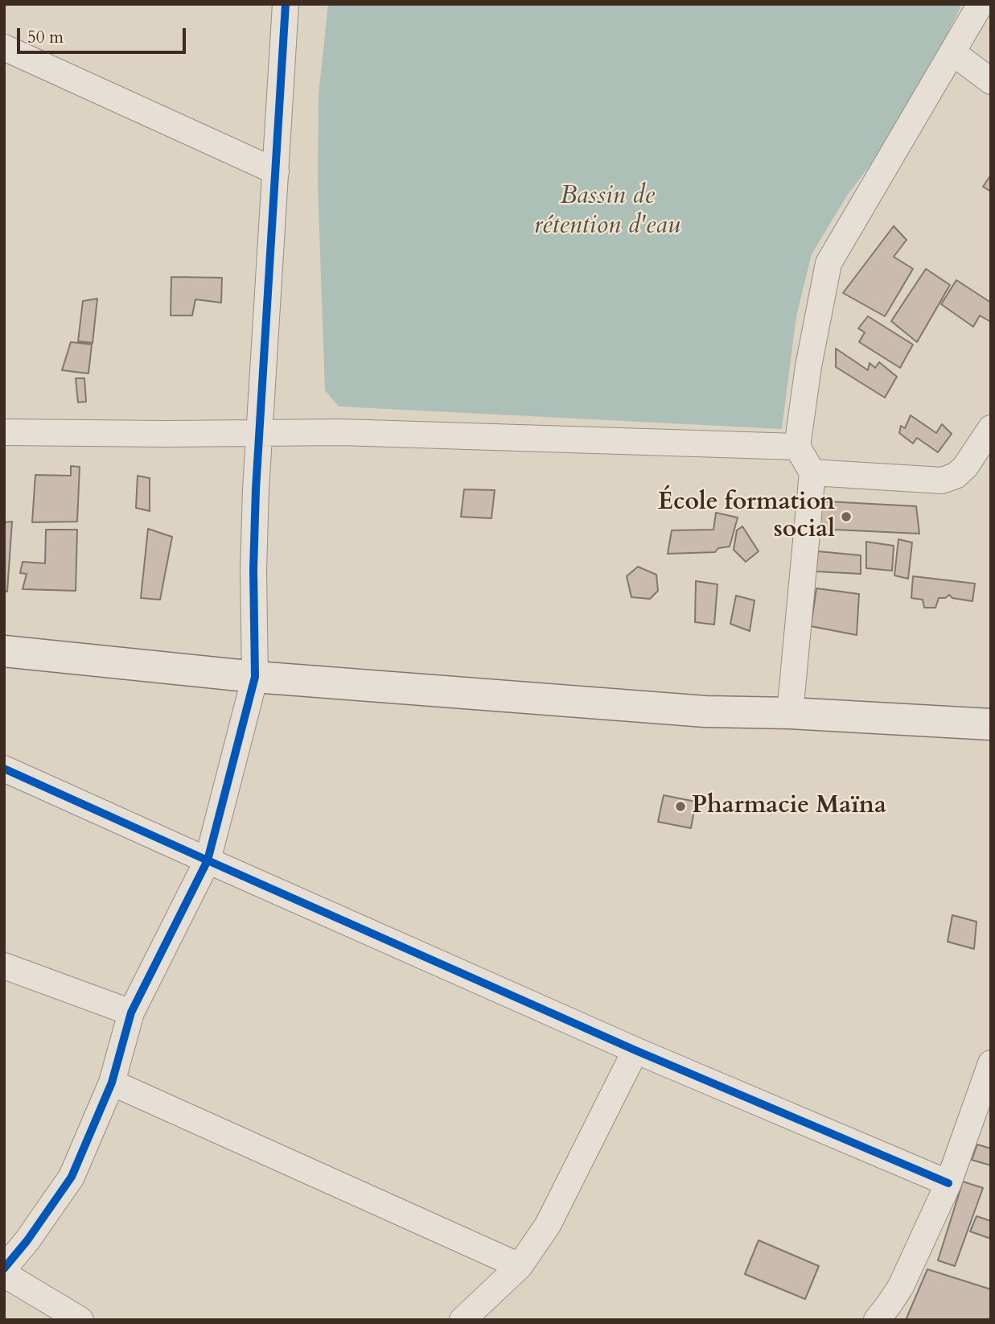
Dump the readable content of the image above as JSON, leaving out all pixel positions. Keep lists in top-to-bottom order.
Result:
{
  "water": ["Bassin de rétention d'eau"],
  "places": ["École formation social", "Pharmacie Maïna"],
  "scale_bar": "50 m"
}
